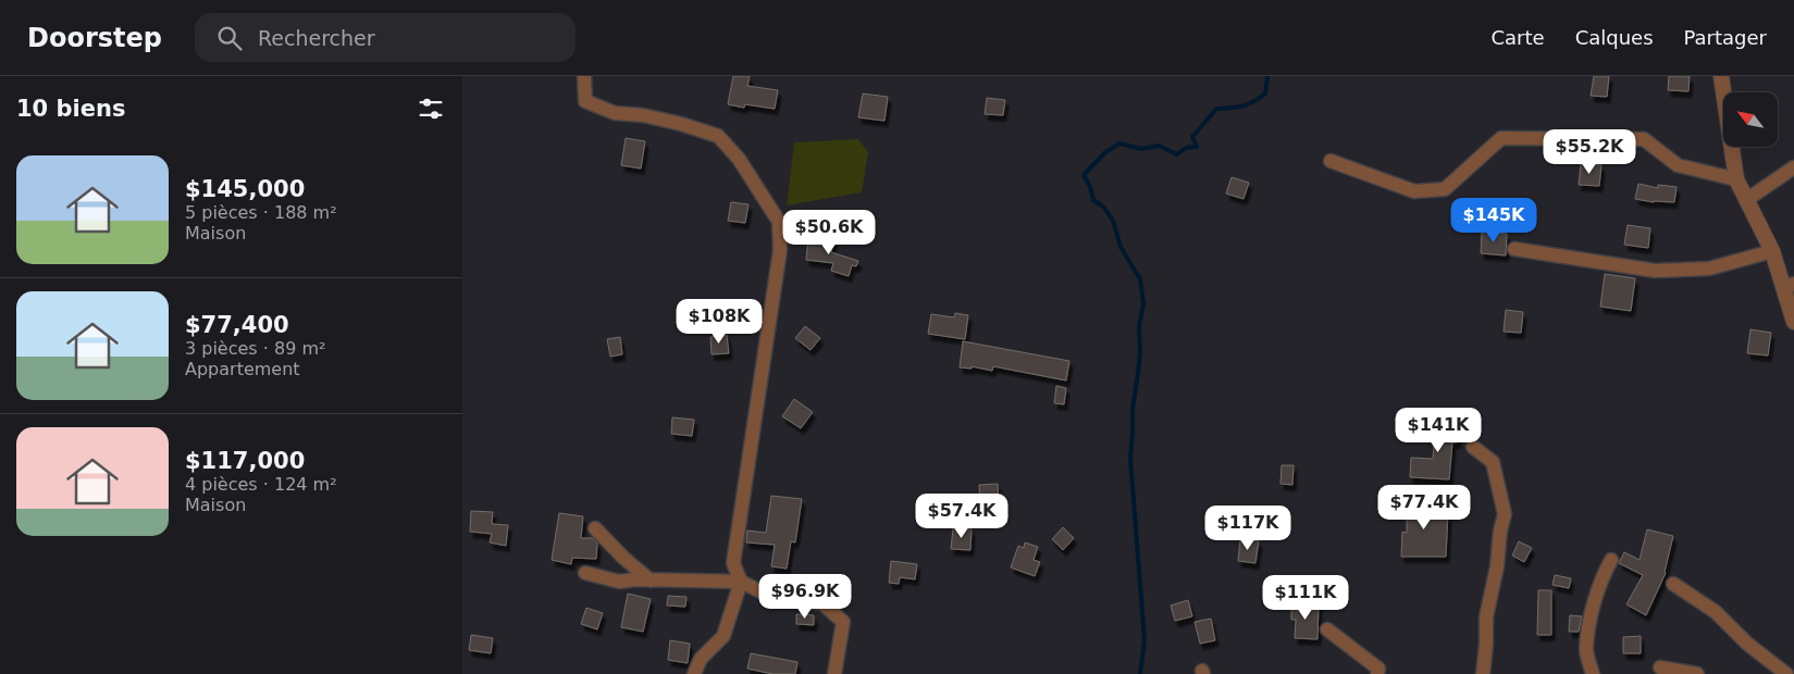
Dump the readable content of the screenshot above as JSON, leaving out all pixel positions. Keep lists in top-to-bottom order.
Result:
{
  "north": "top left",
  "page": {
    "header": "Doorstep",
    "search": "Rechercher",
    "nav": ["Carte", "Calques", "Partager"],
    "heading": "10 biens",
    "price": [
      "$55.2K",
      "$145K",
      "$50.6K",
      "$108K",
      "$141K",
      "$77.4K",
      "$57.4K",
      "$117K",
      "$96.9K",
      "$111K"
    ],
    "list": [
      {
        "name": "$145,000",
        "note": "5 pièces · 188 m² · Maison"
      },
      {
        "name": "$77,400",
        "note": "3 pièces · 89 m² · Appartement"
      },
      {
        "name": "$117,000",
        "note": "4 pièces · 124 m² · Maison"
      }
    ]
  }
}
